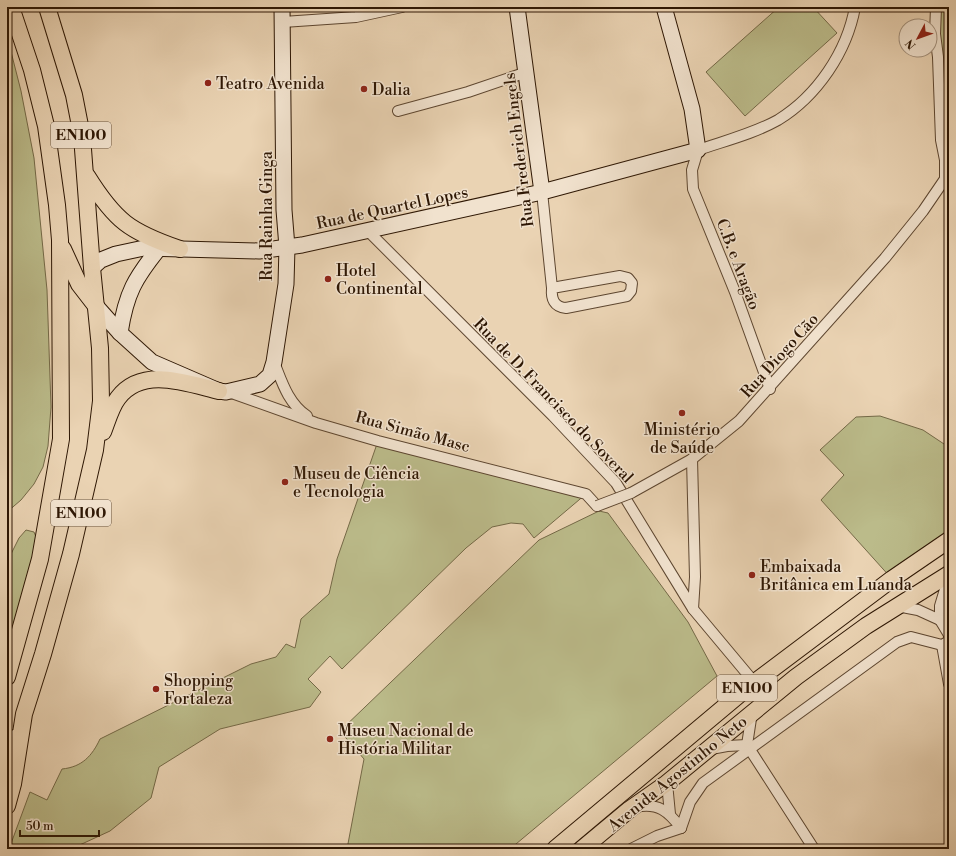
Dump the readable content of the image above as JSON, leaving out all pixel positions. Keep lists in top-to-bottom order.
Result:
{
  "streets": {
    "main road": ["EN100", "Avenida Agostinho Neto"],
    "street": [
      "Rua Frederich Engels",
      "Rua de Quartel Lopes",
      "Rua Rainha Ginga",
      "C.B. e Aragão",
      "Rua Diogo Cão",
      "Rua de D. Francisco do Soveral",
      "Rua Simão Masc"
    ]
  },
  "crossings": [
    ["EN100", "Rua de Quartel Lopes"],
    ["Rua Frederich Engels", "Rua de Quartel Lopes"],
    ["Rua de Quartel Lopes", "Rua Rainha Ginga"],
    ["Rua de Quartel Lopes", "C.B. e Aragão"],
    ["Rua de Quartel Lopes", "Rua de D. Francisco do Soveral"],
    ["Rua Rainha Ginga", "Rua Simão Masc"],
    ["C.B. e Aragão", "Rua Diogo Cão"],
    ["Rua Diogo Cão", "Rua Simão Masc"],
    ["Rua de D. Francisco do Soveral", "Avenida Agostinho Neto"]
  ],
  "places": [
    "Teatro Avenida",
    "Dalia",
    "Hotel Continental",
    "Ministério de Saúde",
    "Museu de Ciência e Tecnologia",
    "Embaixada Britânica em Luanda",
    "Shopping Fortaleza",
    "Museu Nacional de História Militar"
  ],
  "scale_bar": "50 m",
  "north": "bottom left"
}
